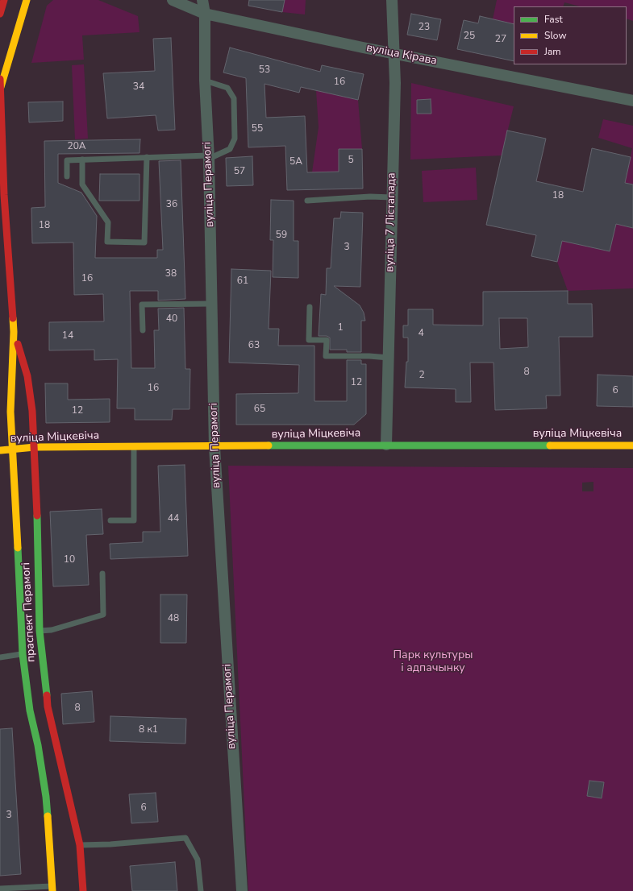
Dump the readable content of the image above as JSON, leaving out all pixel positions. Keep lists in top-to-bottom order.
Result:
{
  "streets": {
    "main road": ["вуліца Міцкевіча", "праспект Перамогі"],
    "street": ["вуліца Кірава", "вуліца Перамогі", "вуліца 7 Лістапада"]
  },
  "crossings": [
    ["вуліца Кірава", "вуліца Перамогі"],
    ["вуліца Кірава", "вуліца 7 Лістапада"],
    ["вуліца Перамогі", "вуліца Міцкевіча"],
    ["вуліца 7 Лістапада", "вуліца Міцкевіча"],
    ["вуліца Міцкевіча", "праспект Перамогі"]
  ],
  "parks": ["Парк культуры і адпачынку"],
  "house_numbers": [
    "23",
    "25",
    "27",
    "53",
    "16",
    "34",
    "55",
    "20А",
    "5",
    "5А",
    "57",
    "18",
    "36",
    "18",
    "59",
    "3",
    "38",
    "16",
    "61",
    "40",
    "1",
    "4",
    "14",
    "63",
    "8",
    "2",
    "12",
    "16",
    "6",
    "65",
    "12",
    "44",
    "10",
    "48",
    "8",
    "8 к1",
    "6",
    "3"
  ],
  "legend": ["Fast", "Slow", "Jam"]
}
